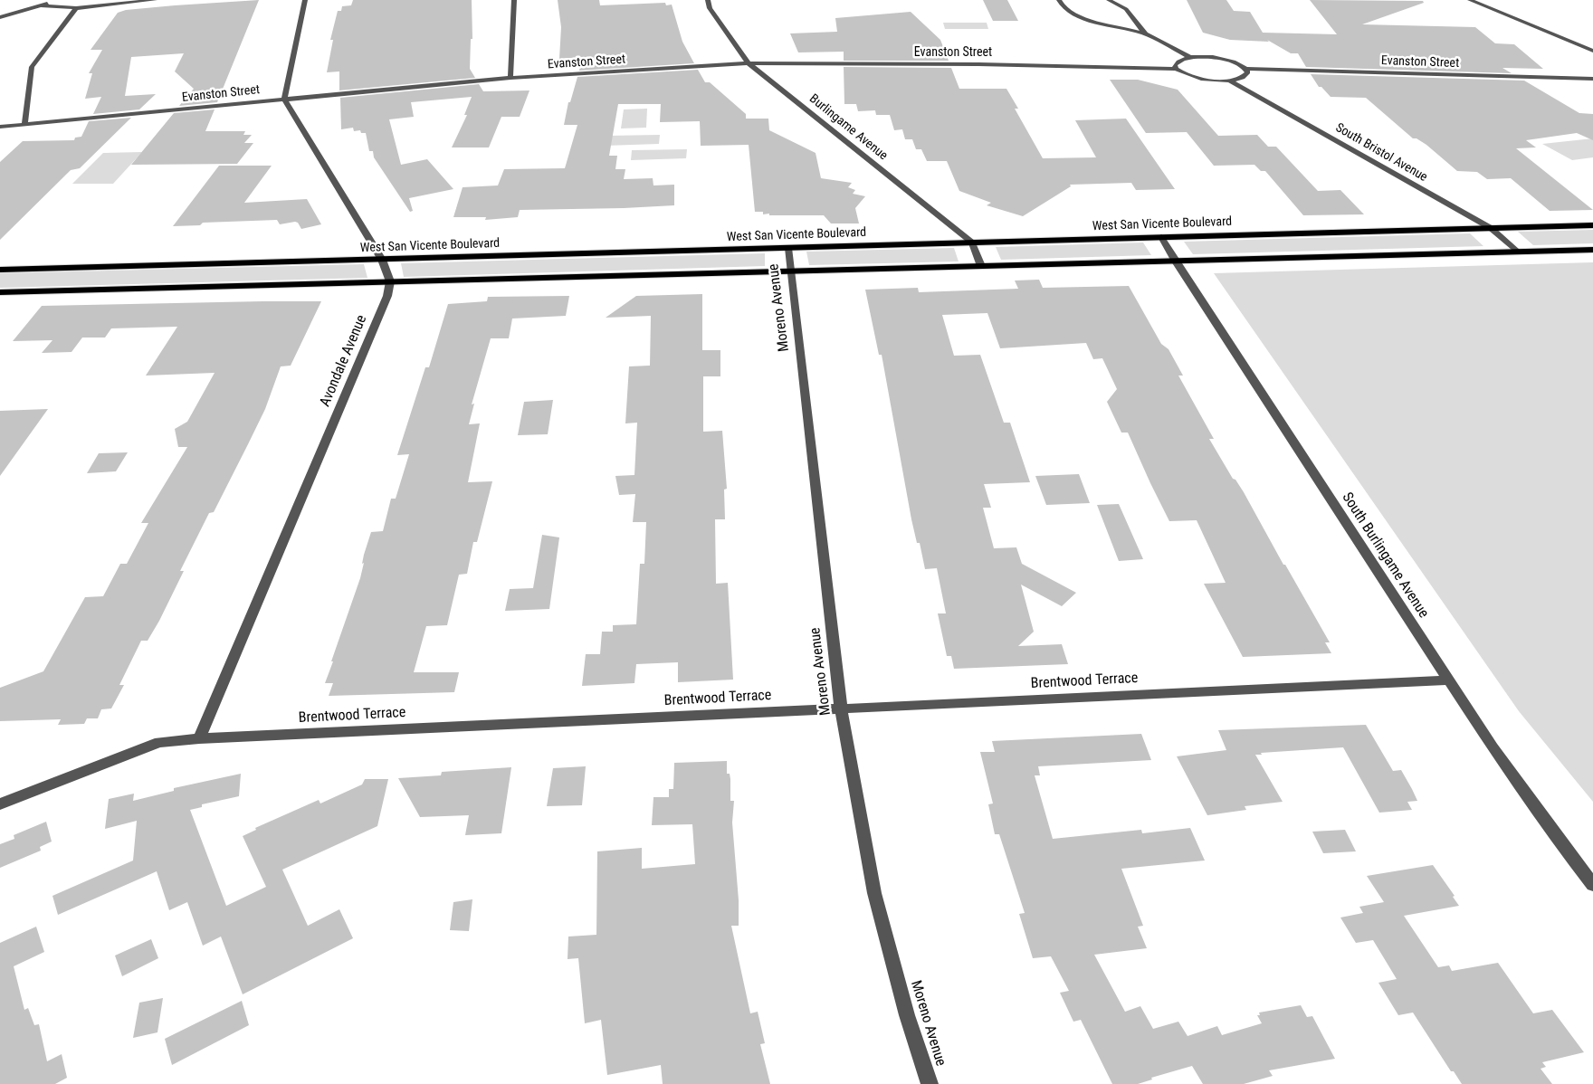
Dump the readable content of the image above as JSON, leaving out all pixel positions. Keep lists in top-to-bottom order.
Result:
{
  "streets": {
    "main road": ["West San Vicente Boulevard"],
    "street": [
      "Evanston Street",
      "Burlingame Avenue",
      "South Bristol Avenue",
      "Moreno Avenue",
      "Avondale Avenue",
      "South Burlingame Avenue",
      "Brentwood Terrace"
    ]
  },
  "crossings": [
    ["Evanston Street", "Burlingame Avenue"],
    ["Burlingame Avenue", "West San Vicente Boulevard"],
    ["South Bristol Avenue", "West San Vicente Boulevard"],
    ["West San Vicente Boulevard", "Moreno Avenue"],
    ["West San Vicente Boulevard", "South Burlingame Avenue"],
    ["Moreno Avenue", "Brentwood Terrace"],
    ["Avondale Avenue", "Brentwood Terrace"],
    ["South Burlingame Avenue", "Brentwood Terrace"]
  ]
}
